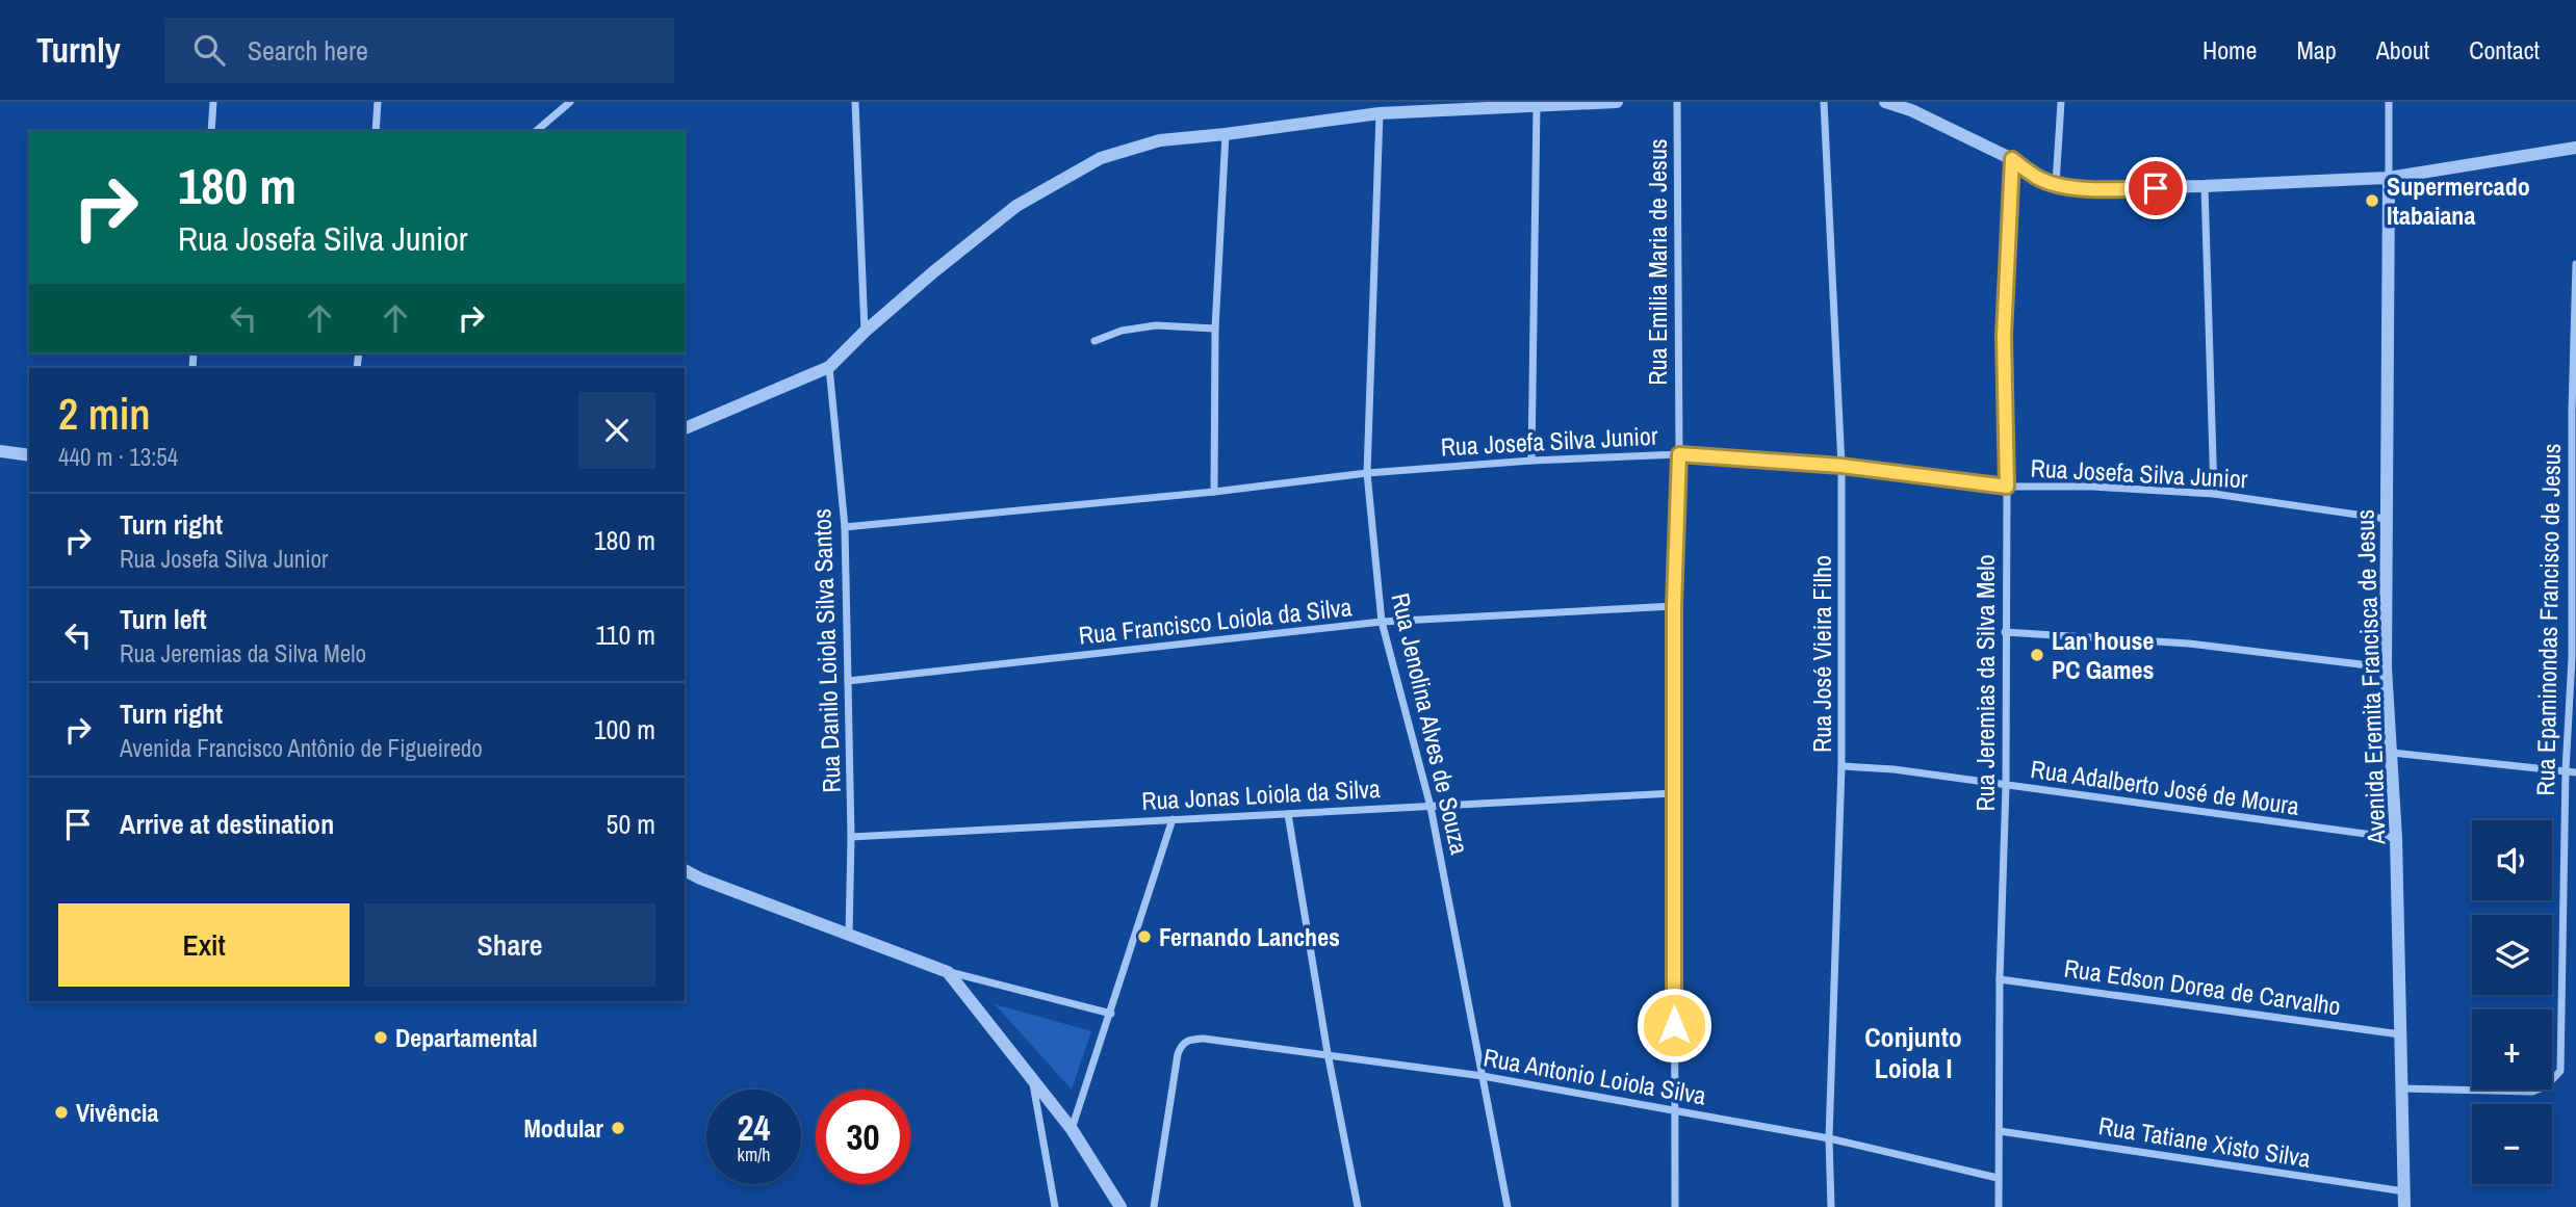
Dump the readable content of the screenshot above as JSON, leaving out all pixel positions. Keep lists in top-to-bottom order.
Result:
{
  "streets": {
    "street": [
      "Rua Emilia Maria de Jesus",
      "Rua Josefa Silva Junior",
      "Rua Epaminondas Francisco de Jesus",
      "Rua Francisco Loiola da Silva",
      "Rua Danilo Loiola Silva Santos",
      "Rua José Vieira Filho",
      "Avenida Eremita Francisca de Jesus",
      "Rua Jeremias da Silva Melo",
      "Rua Jenolina Alves de Souza",
      "Rua Adalberto José de Moura",
      "Rua Jonas Loiola da Silva",
      "Rua Edson Dorea de Carvalho",
      "Rua Antonio Loiola Silva",
      "Rua Tatiane Xisto Silva"
    ]
  },
  "crossings": [
    ["Rua Emilia Maria de Jesus", "Rua Josefa Silva Junior"],
    ["Rua Emilia Maria de Jesus", "Rua Francisco Loiola da Silva"],
    ["Rua Emilia Maria de Jesus", "Rua Jonas Loiola da Silva"],
    ["Rua Emilia Maria de Jesus", "Rua Antonio Loiola Silva"],
    ["Rua Josefa Silva Junior", "Rua Danilo Loiola Silva Santos"],
    ["Rua Josefa Silva Junior", "Rua José Vieira Filho"],
    ["Rua Josefa Silva Junior", "Avenida Eremita Francisca de Jesus"],
    ["Rua Josefa Silva Junior", "Rua Jeremias da Silva Melo"],
    ["Rua Josefa Silva Junior", "Rua Jenolina Alves de Souza"],
    ["Rua Epaminondas Francisco de Jesus", "Avenida Eremita Francisca de Jesus"],
    ["Rua Francisco Loiola da Silva", "Rua Danilo Loiola Silva Santos"],
    ["Rua Francisco Loiola da Silva", "Rua Jenolina Alves de Souza"],
    ["Rua Danilo Loiola Silva Santos", "Rua Jonas Loiola da Silva"],
    ["Rua José Vieira Filho", "Rua Adalberto José de Moura"],
    ["Rua José Vieira Filho", "Rua Antonio Loiola Silva"],
    ["Avenida Eremita Francisca de Jesus", "Rua Adalberto José de Moura"],
    ["Avenida Eremita Francisca de Jesus", "Rua Edson Dorea de Carvalho"],
    ["Avenida Eremita Francisca de Jesus", "Rua Tatiane Xisto Silva"],
    ["Rua Jeremias da Silva Melo", "Rua Adalberto José de Moura"],
    ["Rua Jeremias da Silva Melo", "Rua Edson Dorea de Carvalho"],
    ["Rua Jeremias da Silva Melo", "Rua Antonio Loiola Silva"],
    ["Rua Jeremias da Silva Melo", "Rua Tatiane Xisto Silva"],
    ["Rua Jenolina Alves de Souza", "Rua Jonas Loiola da Silva"],
    ["Rua Jenolina Alves de Souza", "Rua Antonio Loiola Silva"]
  ],
  "districts": ["Conjunto Loiola I"],
  "places": [
    "Supermercado Itabaiana",
    "Lan house PC Games",
    "Fernando Lanches",
    "Departamental",
    "Vivência",
    "Modular"
  ],
  "page": {
    "header": "Turnly",
    "search": "Search here",
    "nav": [
      "Home",
      "Map",
      "About",
      "Contact"
    ],
    "turn": ["180 m", "Rua Josefa Silva Junior"],
    "heading": ["2 min", "440 m · 13:54"],
    "list": [
      {
        "name": "Turn right",
        "note": "Rua Josefa Silva Junior",
        "value": "180 m"
      },
      {
        "name": "Turn left",
        "note": "Rua Jeremias da Silva Melo",
        "value": "110 m"
      },
      {
        "name": "Turn right",
        "note": "Avenida Francisco Antônio de Figueiredo",
        "value": "100 m"
      },
      {
        "name": "Arrive at destination",
        "value": "50 m"
      }
    ],
    "map_buttons": ["+", "−"],
    "buttons": ["Exit", "Share"],
    "speed": "24 km/h",
    "limit": "30"
  }
}
